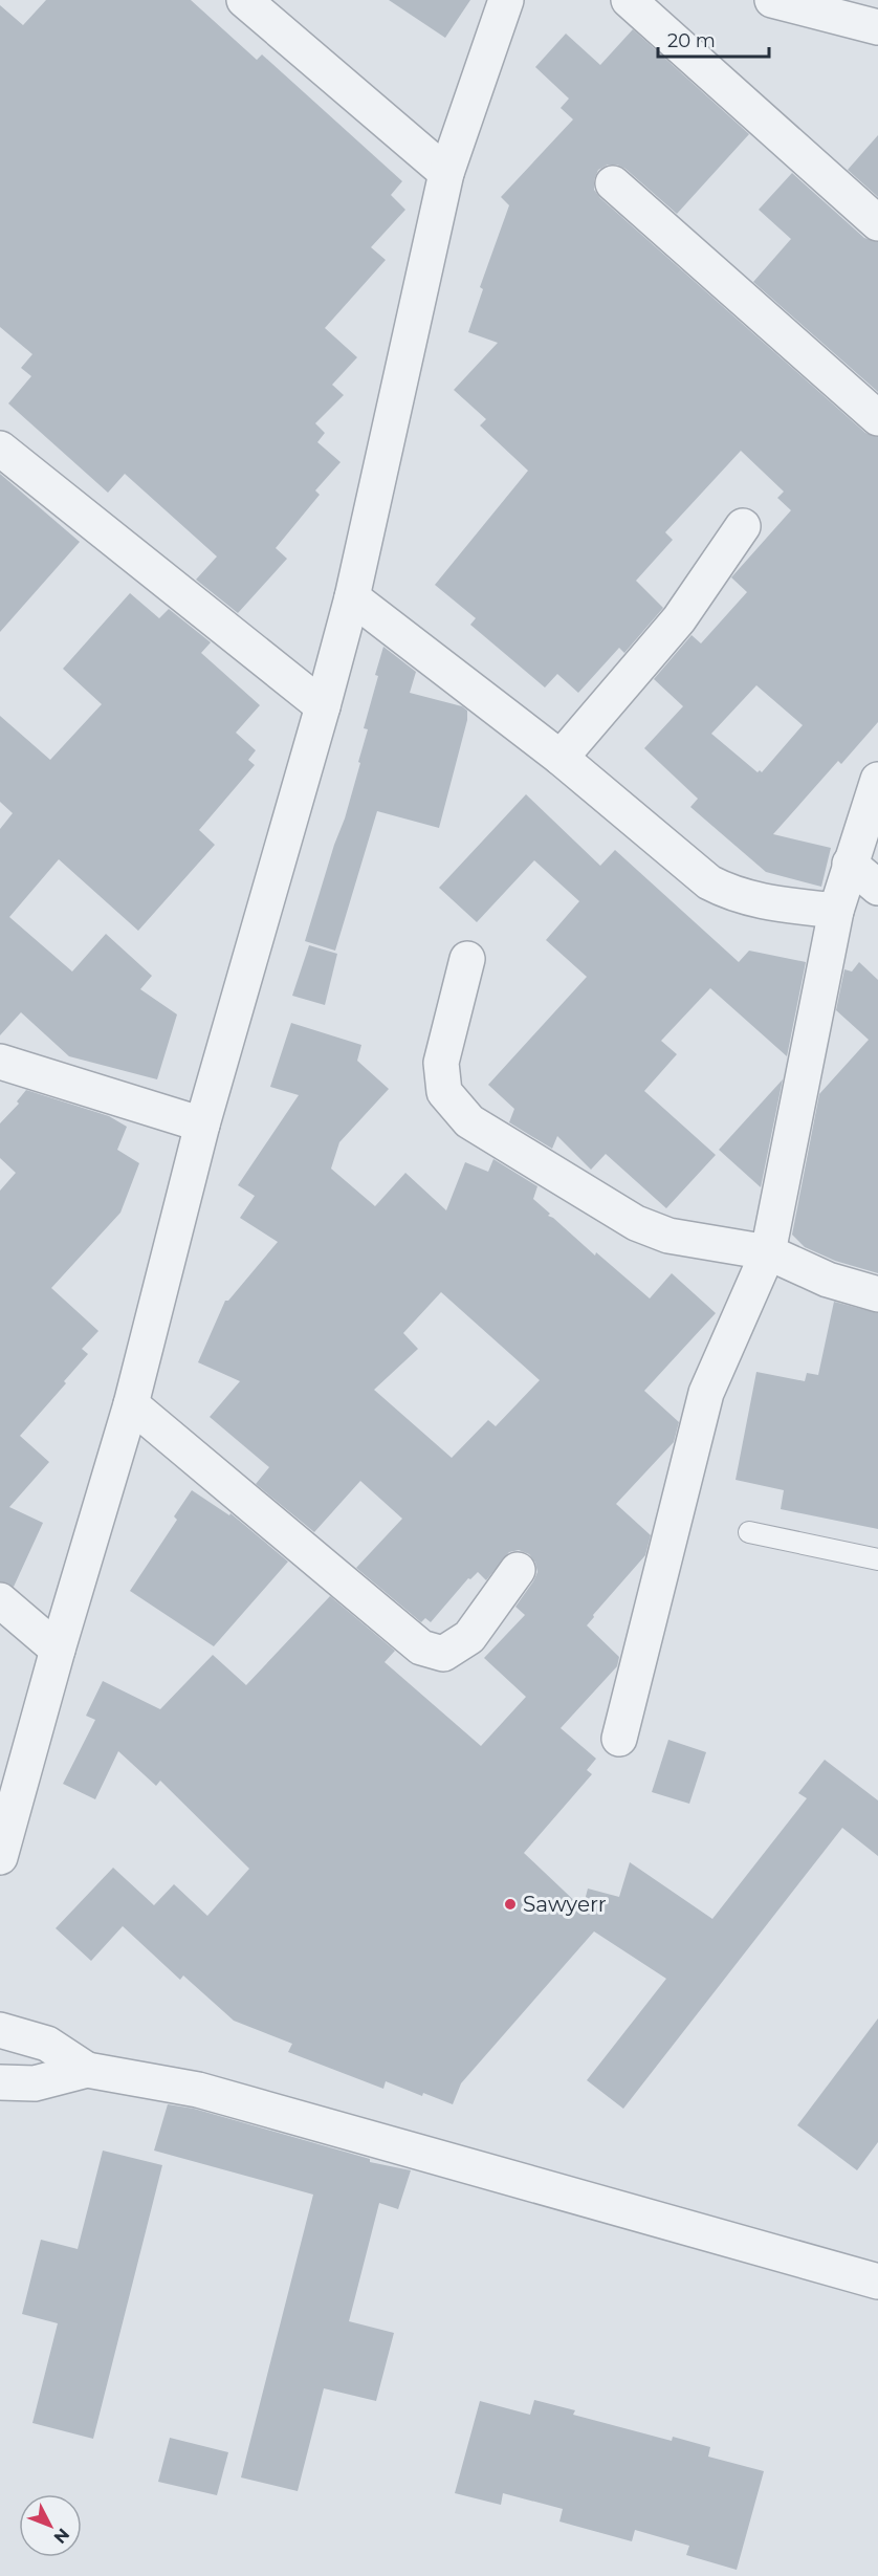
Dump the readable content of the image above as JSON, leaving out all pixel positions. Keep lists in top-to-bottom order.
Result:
{
  "places": ["Sawyerr"],
  "scale_bar": "20 m",
  "north": "bottom right"
}
